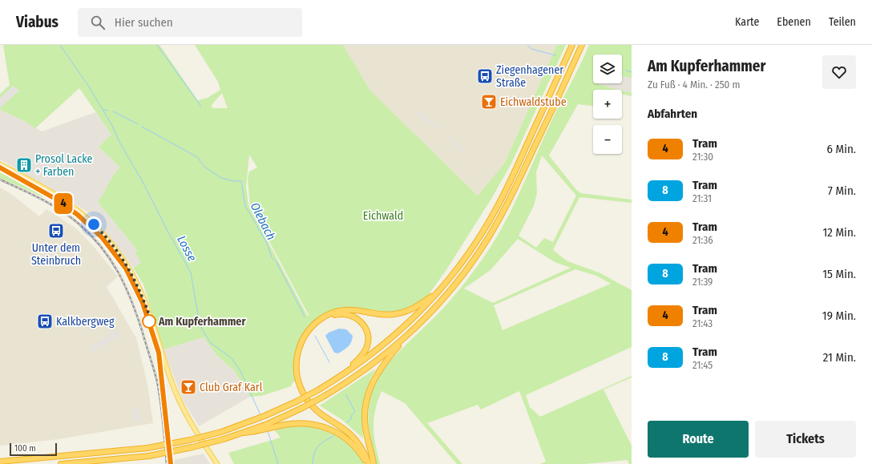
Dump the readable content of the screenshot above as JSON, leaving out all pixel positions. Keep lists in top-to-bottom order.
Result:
{
  "water": ["Olebach", "Losse"],
  "parks": ["Eichwald"],
  "places": {
    "bus stop": ["Ziegenhagener Straße", "Unter dem Steinbruch", "Kalkbergweg"],
    "bar": ["Eichwaldstube", "Club Graf Karl"],
    "building": ["Prosol Lacke + Farben"],
    "other": ["Am Kupferhammer"]
  },
  "lines": ["tram line 4"],
  "scale_bar": "100 m",
  "page": {
    "header": "Viabus",
    "search": "Hier suchen",
    "nav": ["Karte", "Ebenen", "Teilen"],
    "on_map": "4",
    "heading": [
      ["Am Kupferhammer", "Zu Fuß · 4 Min. · 250 m"],
      "Abfahrten"
    ],
    "map_buttons": ["+", "−"],
    "list": [
      {
        "mark": "4",
        "name": "Tram",
        "note": "21:30",
        "value": "6 Min."
      },
      {
        "mark": "8",
        "name": "Tram",
        "note": "21:31",
        "value": "7 Min."
      },
      {
        "mark": "4",
        "name": "Tram",
        "note": "21:36",
        "value": "12 Min."
      },
      {
        "mark": "8",
        "name": "Tram",
        "note": "21:39",
        "value": "15 Min."
      },
      {
        "mark": "4",
        "name": "Tram",
        "note": "21:43",
        "value": "19 Min."
      },
      {
        "mark": "8",
        "name": "Tram",
        "note": "21:45",
        "value": "21 Min."
      }
    ],
    "buttons": ["Route", "Tickets"],
    "scale": "100 m"
  }
}
